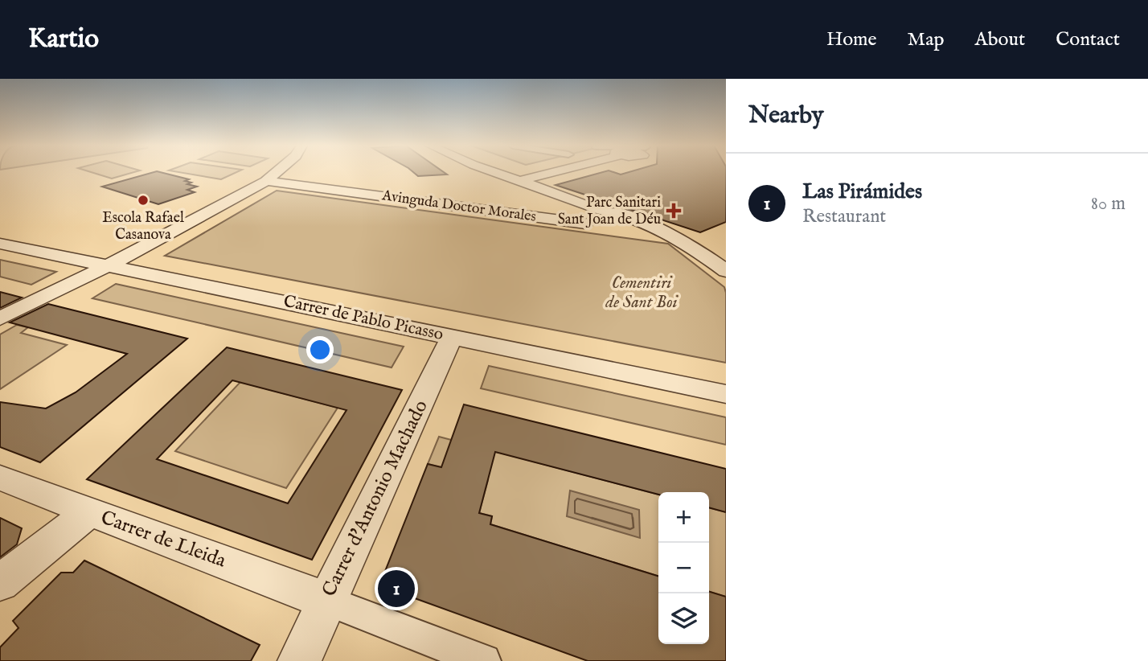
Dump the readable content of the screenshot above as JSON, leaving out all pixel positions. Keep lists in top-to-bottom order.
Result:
{
  "streets": {
    "street": [
      "Avinguda Doctor Morales",
      "Carrer de Pablo Picasso",
      "Carrer d'Antonio Machado",
      "Carrer de Lleida"
    ]
  },
  "crossings": [
    ["Carrer de Pablo Picasso", "Carrer d'Antonio Machado"],
    ["Carrer d'Antonio Machado", "Carrer de Lleida"]
  ],
  "parks": ["Cementiri de Sant Boi"],
  "places": {
    "other": ["Escola Rafael Casanova"],
    "health": ["Parc Sanitari Sant Joan de Déu"]
  },
  "page": {
    "header": "Kartio",
    "nav": [
      "Home",
      "Map",
      "About",
      "Contact"
    ],
    "heading": "Nearby",
    "list": [
      {
        "mark": "1",
        "name": "Las Pirámides",
        "note": "Restaurant",
        "value": "80 m"
      }
    ],
    "map_buttons": ["+", "−"],
    "pins": "1"
  }
}
